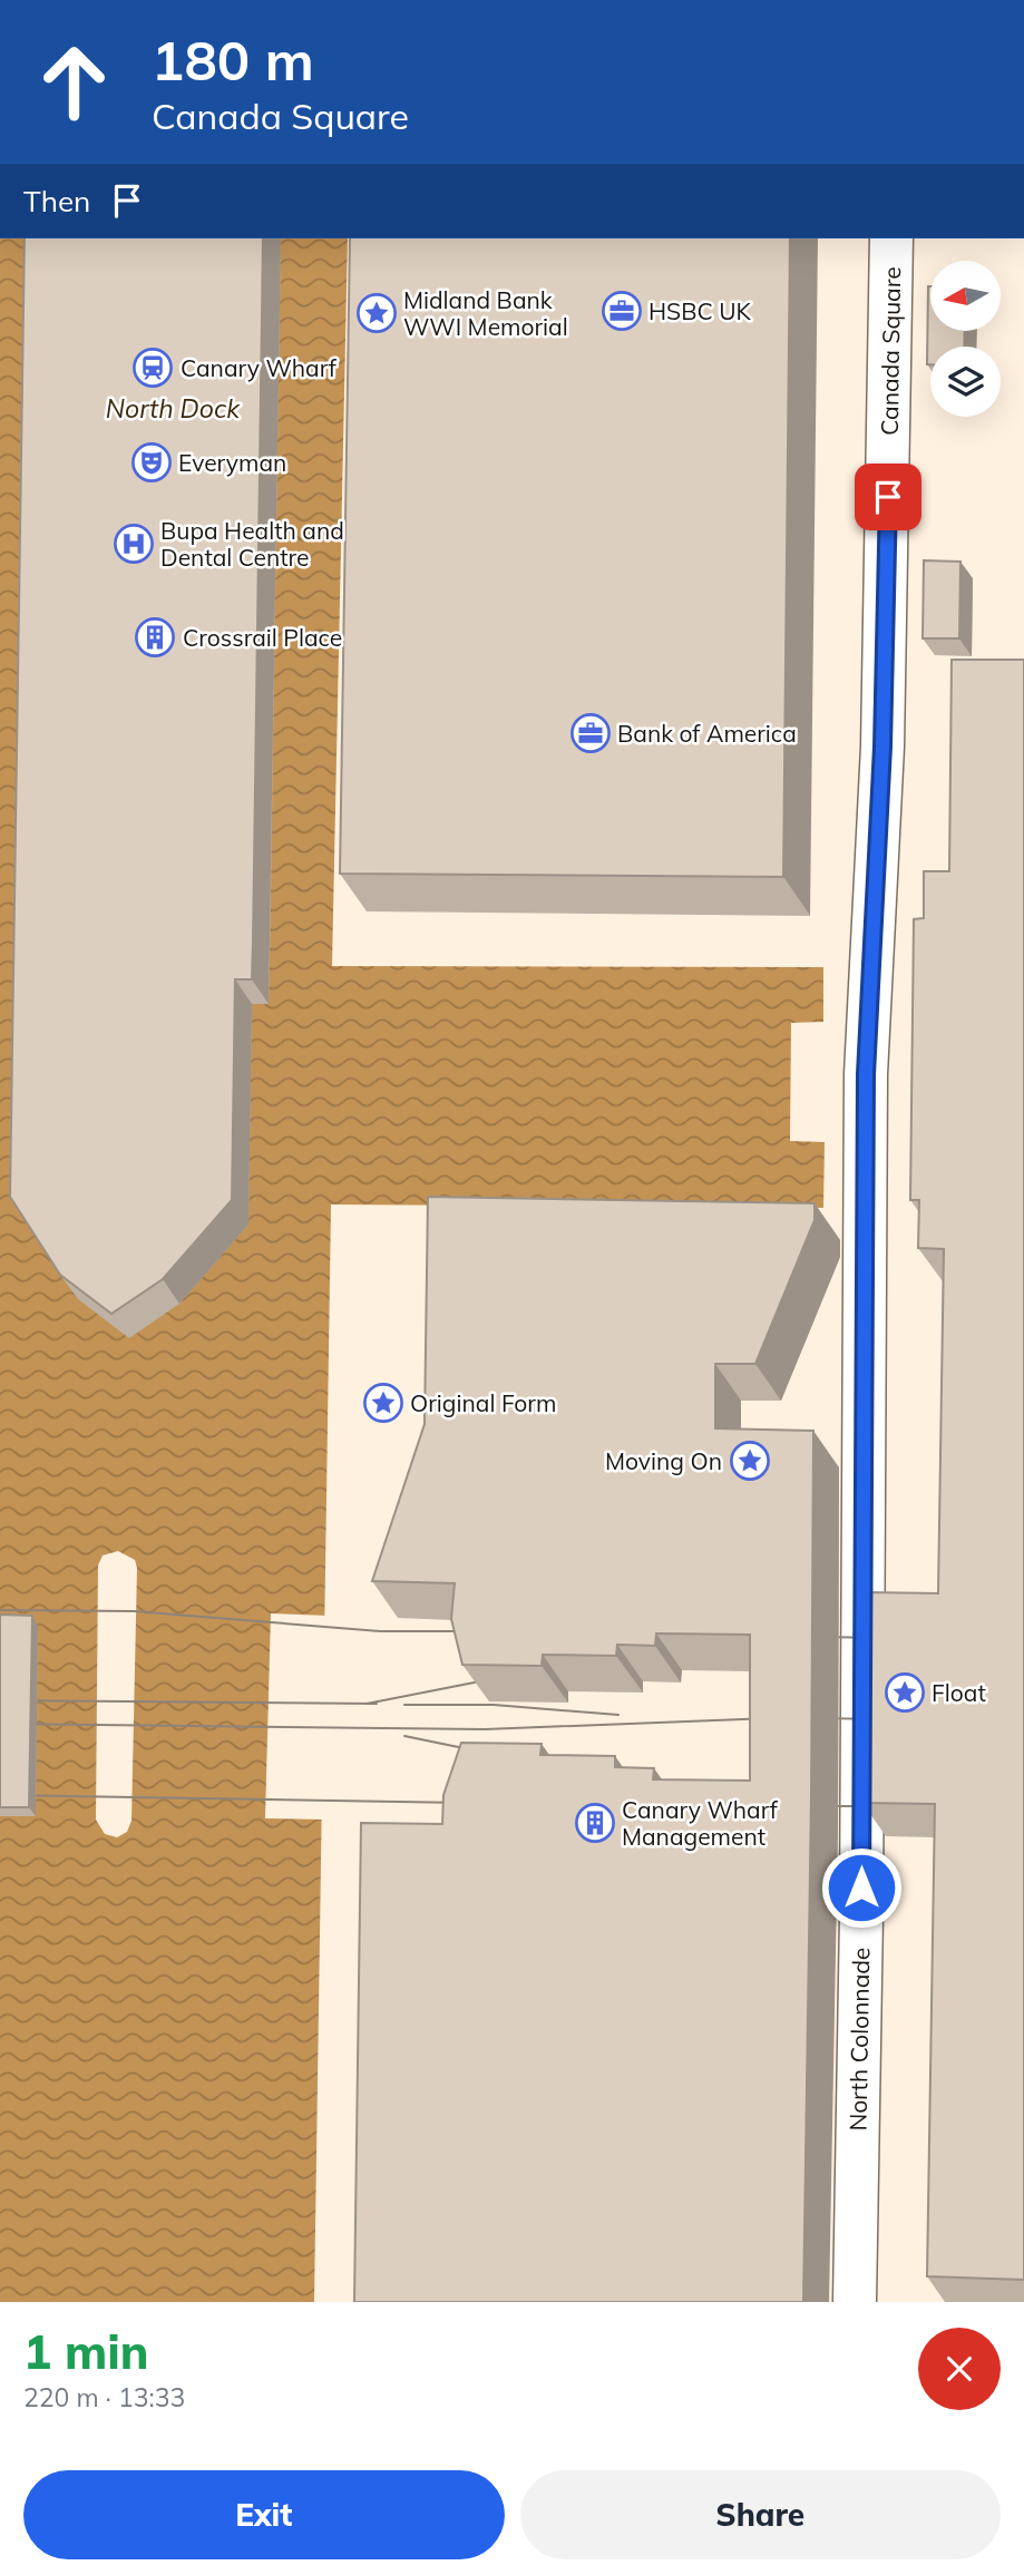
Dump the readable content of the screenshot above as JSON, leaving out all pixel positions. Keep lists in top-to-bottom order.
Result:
{
  "streets": {
    "street": ["Canada Square", "North Colonnade"]
  },
  "crossings": [
    ["Canada Square", "North Colonnade"]
  ],
  "water": ["North Dock"],
  "places": {
    "office": ["HSBC UK", "Bank of America"],
    "place": [
      "Midland Bank WWI Memorial",
      "Original Form",
      "Moving On",
      "Float"
    ],
    "station": ["Canary Wharf"],
    "theatre": ["Everyman"],
    "hospital": ["Bupa Health and Dental Centre"],
    "building": ["Crossrail Place", "Canary Wharf Management"]
  },
  "north": "left",
  "page": {
    "turn": ["180 m", "Canada Square"],
    "then": "Then",
    "heading": ["1 min", "220 m · 13:33"],
    "buttons": ["Exit", "Share"]
  }
}
